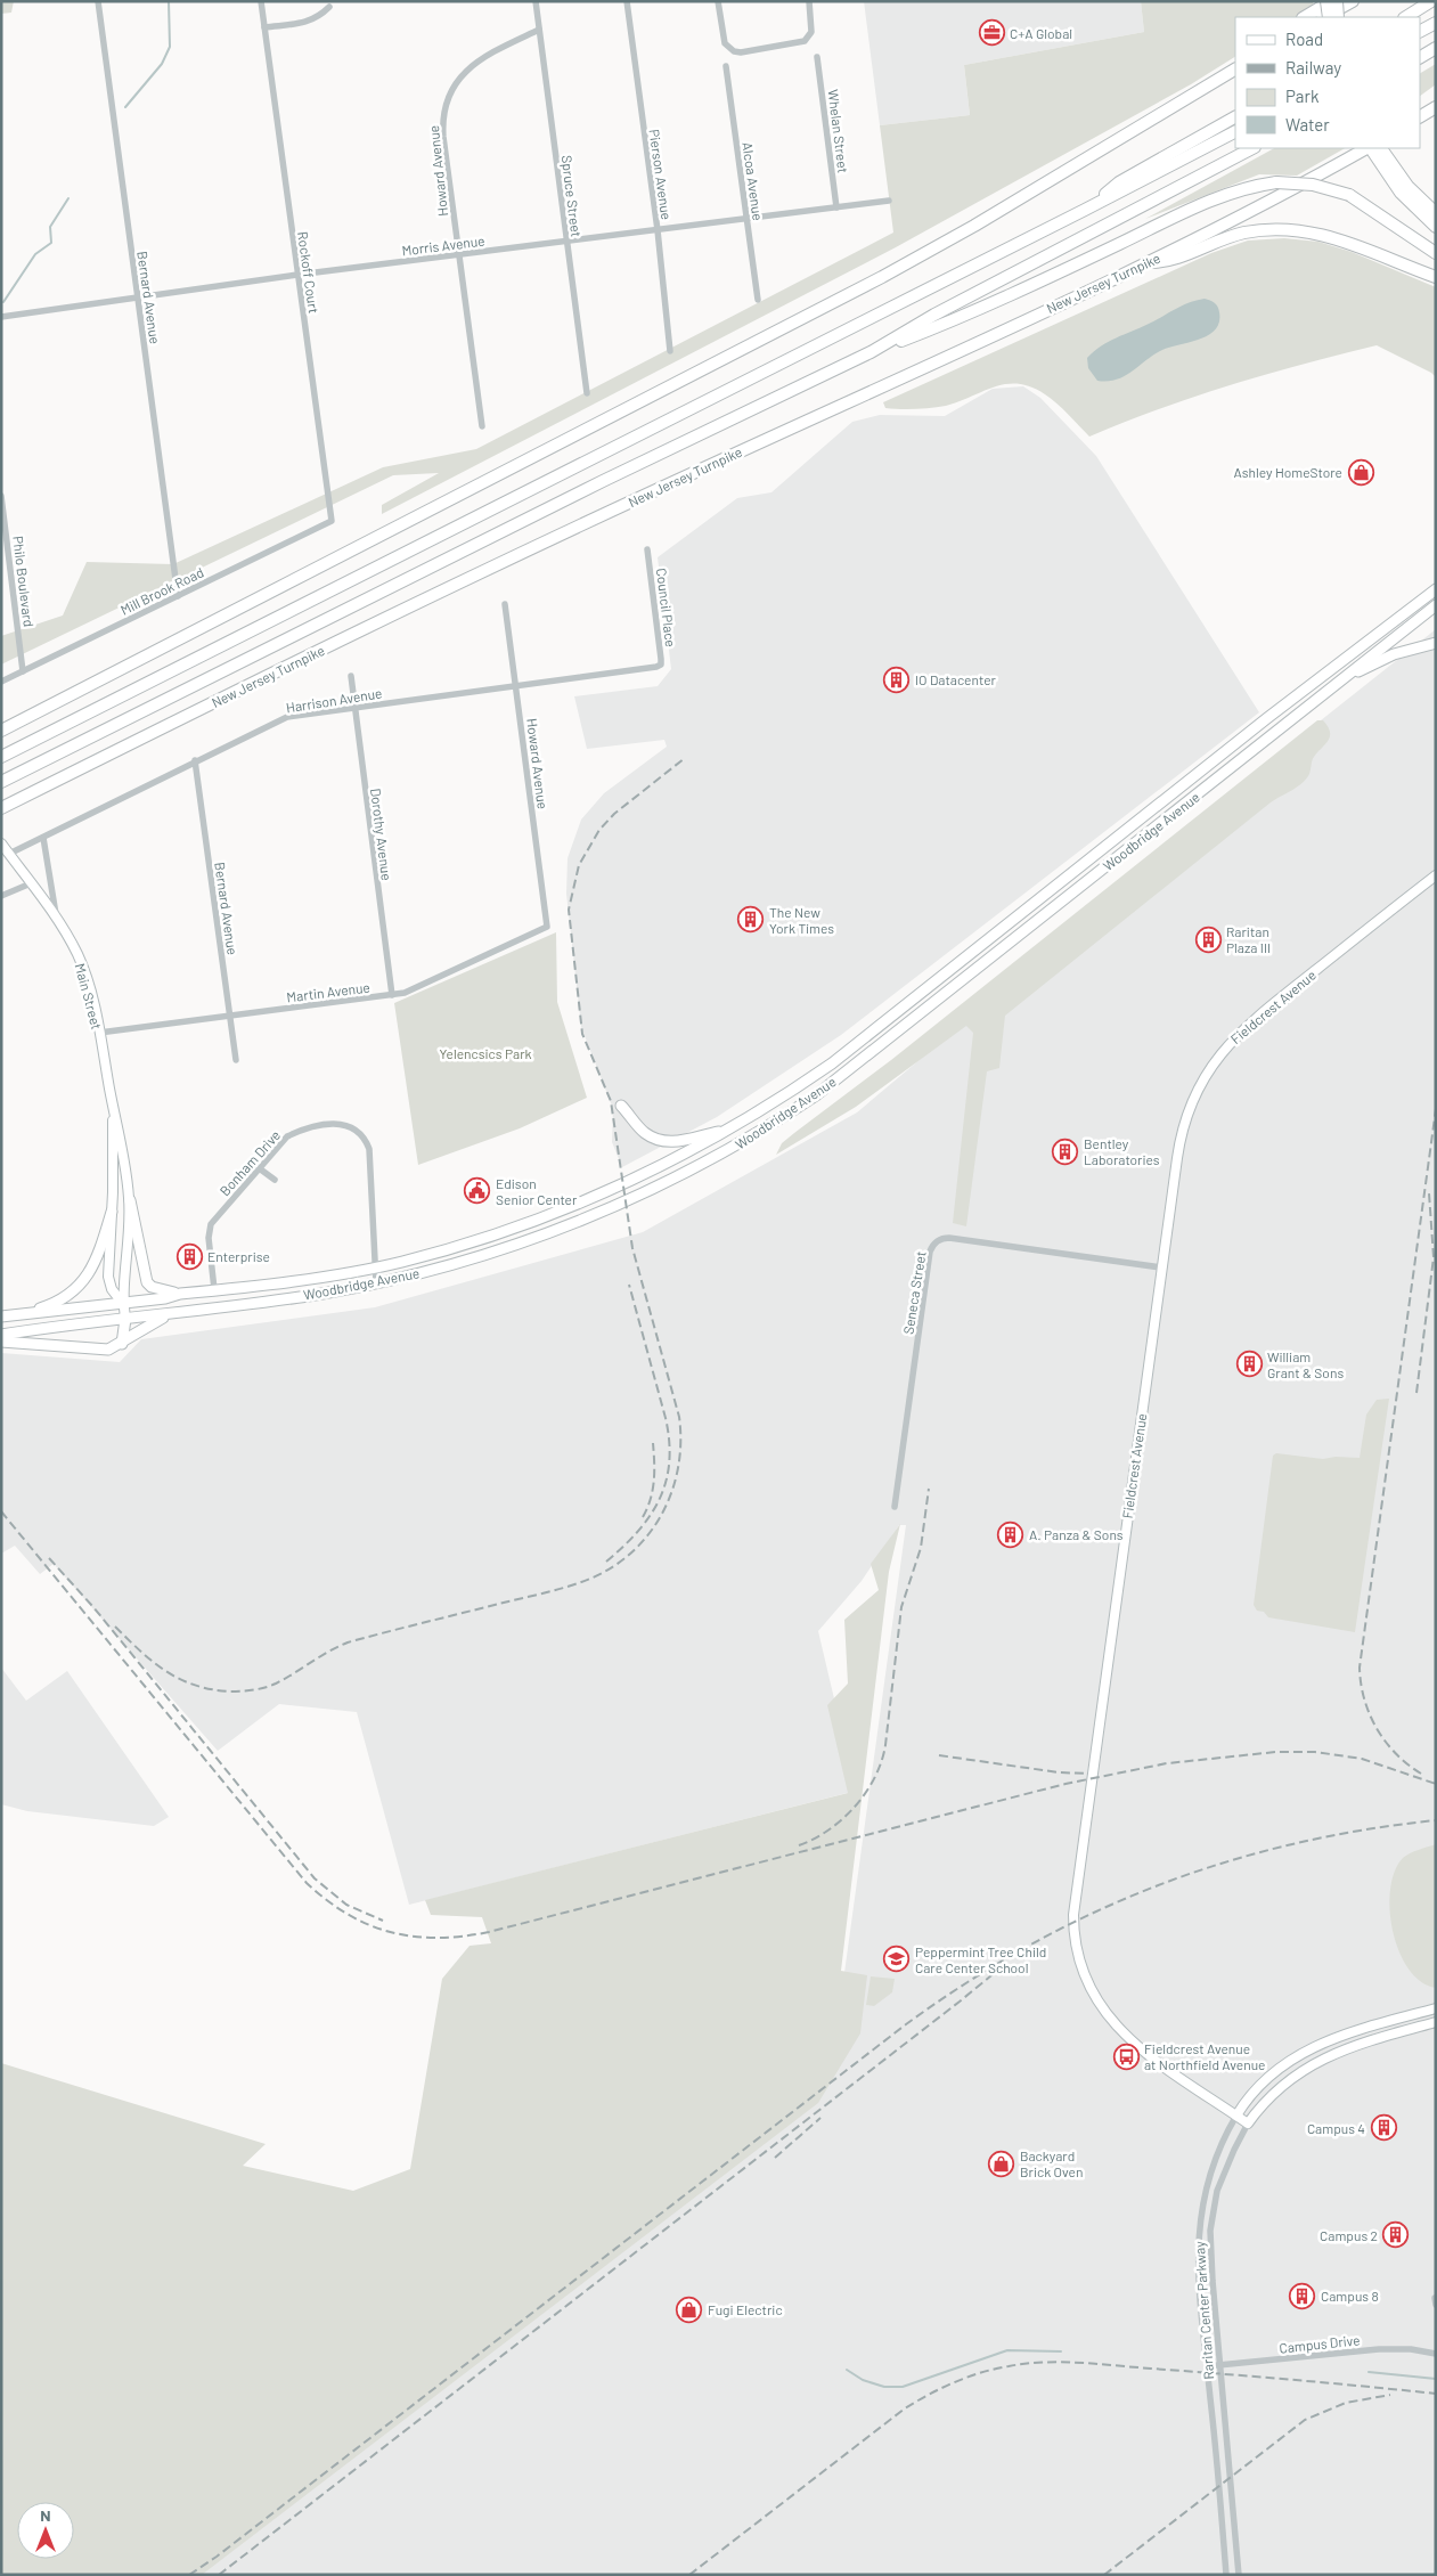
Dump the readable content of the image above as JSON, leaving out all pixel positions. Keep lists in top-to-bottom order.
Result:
{
  "streets": {
    "highway": ["New Jersey Turnpike"],
    "main road": ["Woodbridge Avenue"],
    "street": [
      "Whelan Street",
      "Howard Avenue",
      "Pierson Avenue",
      "Alcoa Avenue",
      "Spruce Street",
      "Morris Avenue",
      "Rockoff Court",
      "Bernard Avenue",
      "Philo Boulevard",
      "Mill Brook Road",
      "Council Place",
      "Harrison Avenue",
      "Dorothy Avenue",
      "Martin Avenue",
      "Main Street",
      "Fieldcrest Avenue",
      "Bonham Drive",
      "Seneca Street",
      "Raritan Center Parkway",
      "Campus Drive"
    ]
  },
  "crossings": [
    ["Whelan Street", "Morris Avenue"],
    ["Howard Avenue", "Spruce Street"],
    ["Howard Avenue", "Morris Avenue"],
    ["Howard Avenue", "Harrison Avenue"],
    ["Howard Avenue", "Martin Avenue"],
    ["Pierson Avenue", "Morris Avenue"],
    ["Alcoa Avenue", "Morris Avenue"],
    ["Spruce Street", "Morris Avenue"],
    ["Morris Avenue", "Rockoff Court"],
    ["Morris Avenue", "Bernard Avenue"],
    ["Rockoff Court", "Mill Brook Road"],
    ["Bernard Avenue", "Mill Brook Road"],
    ["Bernard Avenue", "Harrison Avenue"],
    ["Bernard Avenue", "Martin Avenue"],
    ["Philo Boulevard", "Mill Brook Road"],
    ["Council Place", "Harrison Avenue"],
    ["Harrison Avenue", "Dorothy Avenue"],
    ["Harrison Avenue", "Main Street"],
    ["Woodbridge Avenue", "Main Street"],
    ["Woodbridge Avenue", "Bonham Drive"],
    ["Dorothy Avenue", "Martin Avenue"],
    ["Martin Avenue", "Main Street"],
    ["Fieldcrest Avenue", "Seneca Street"],
    ["Fieldcrest Avenue", "Raritan Center Parkway"],
    ["Raritan Center Parkway", "Campus Drive"]
  ],
  "parks": ["Yelencsics Park"],
  "places": {
    "office": ["C+A Global"],
    "shop": ["Ashley HomeStore", "Backyard Brick Oven", "Fugi Electric"],
    "building": [
      "IO Datacenter",
      "The New York Times",
      "Raritan Plaza III",
      "Bentley Laboratories",
      "Enterprise",
      "William Grant & Sons",
      "A. Panza & Sons",
      "Campus 4",
      "Campus 2",
      "Campus 8"
    ],
    "public building": ["Edison Senior Center"],
    "school or university": ["Peppermint Tree Child Care Center School"],
    "bus stop": ["Fieldcrest Avenue at Northfield Avenue"]
  },
  "legend": [
    "Road",
    "Railway",
    "Park",
    "Water"
  ],
  "north": "top"
}
